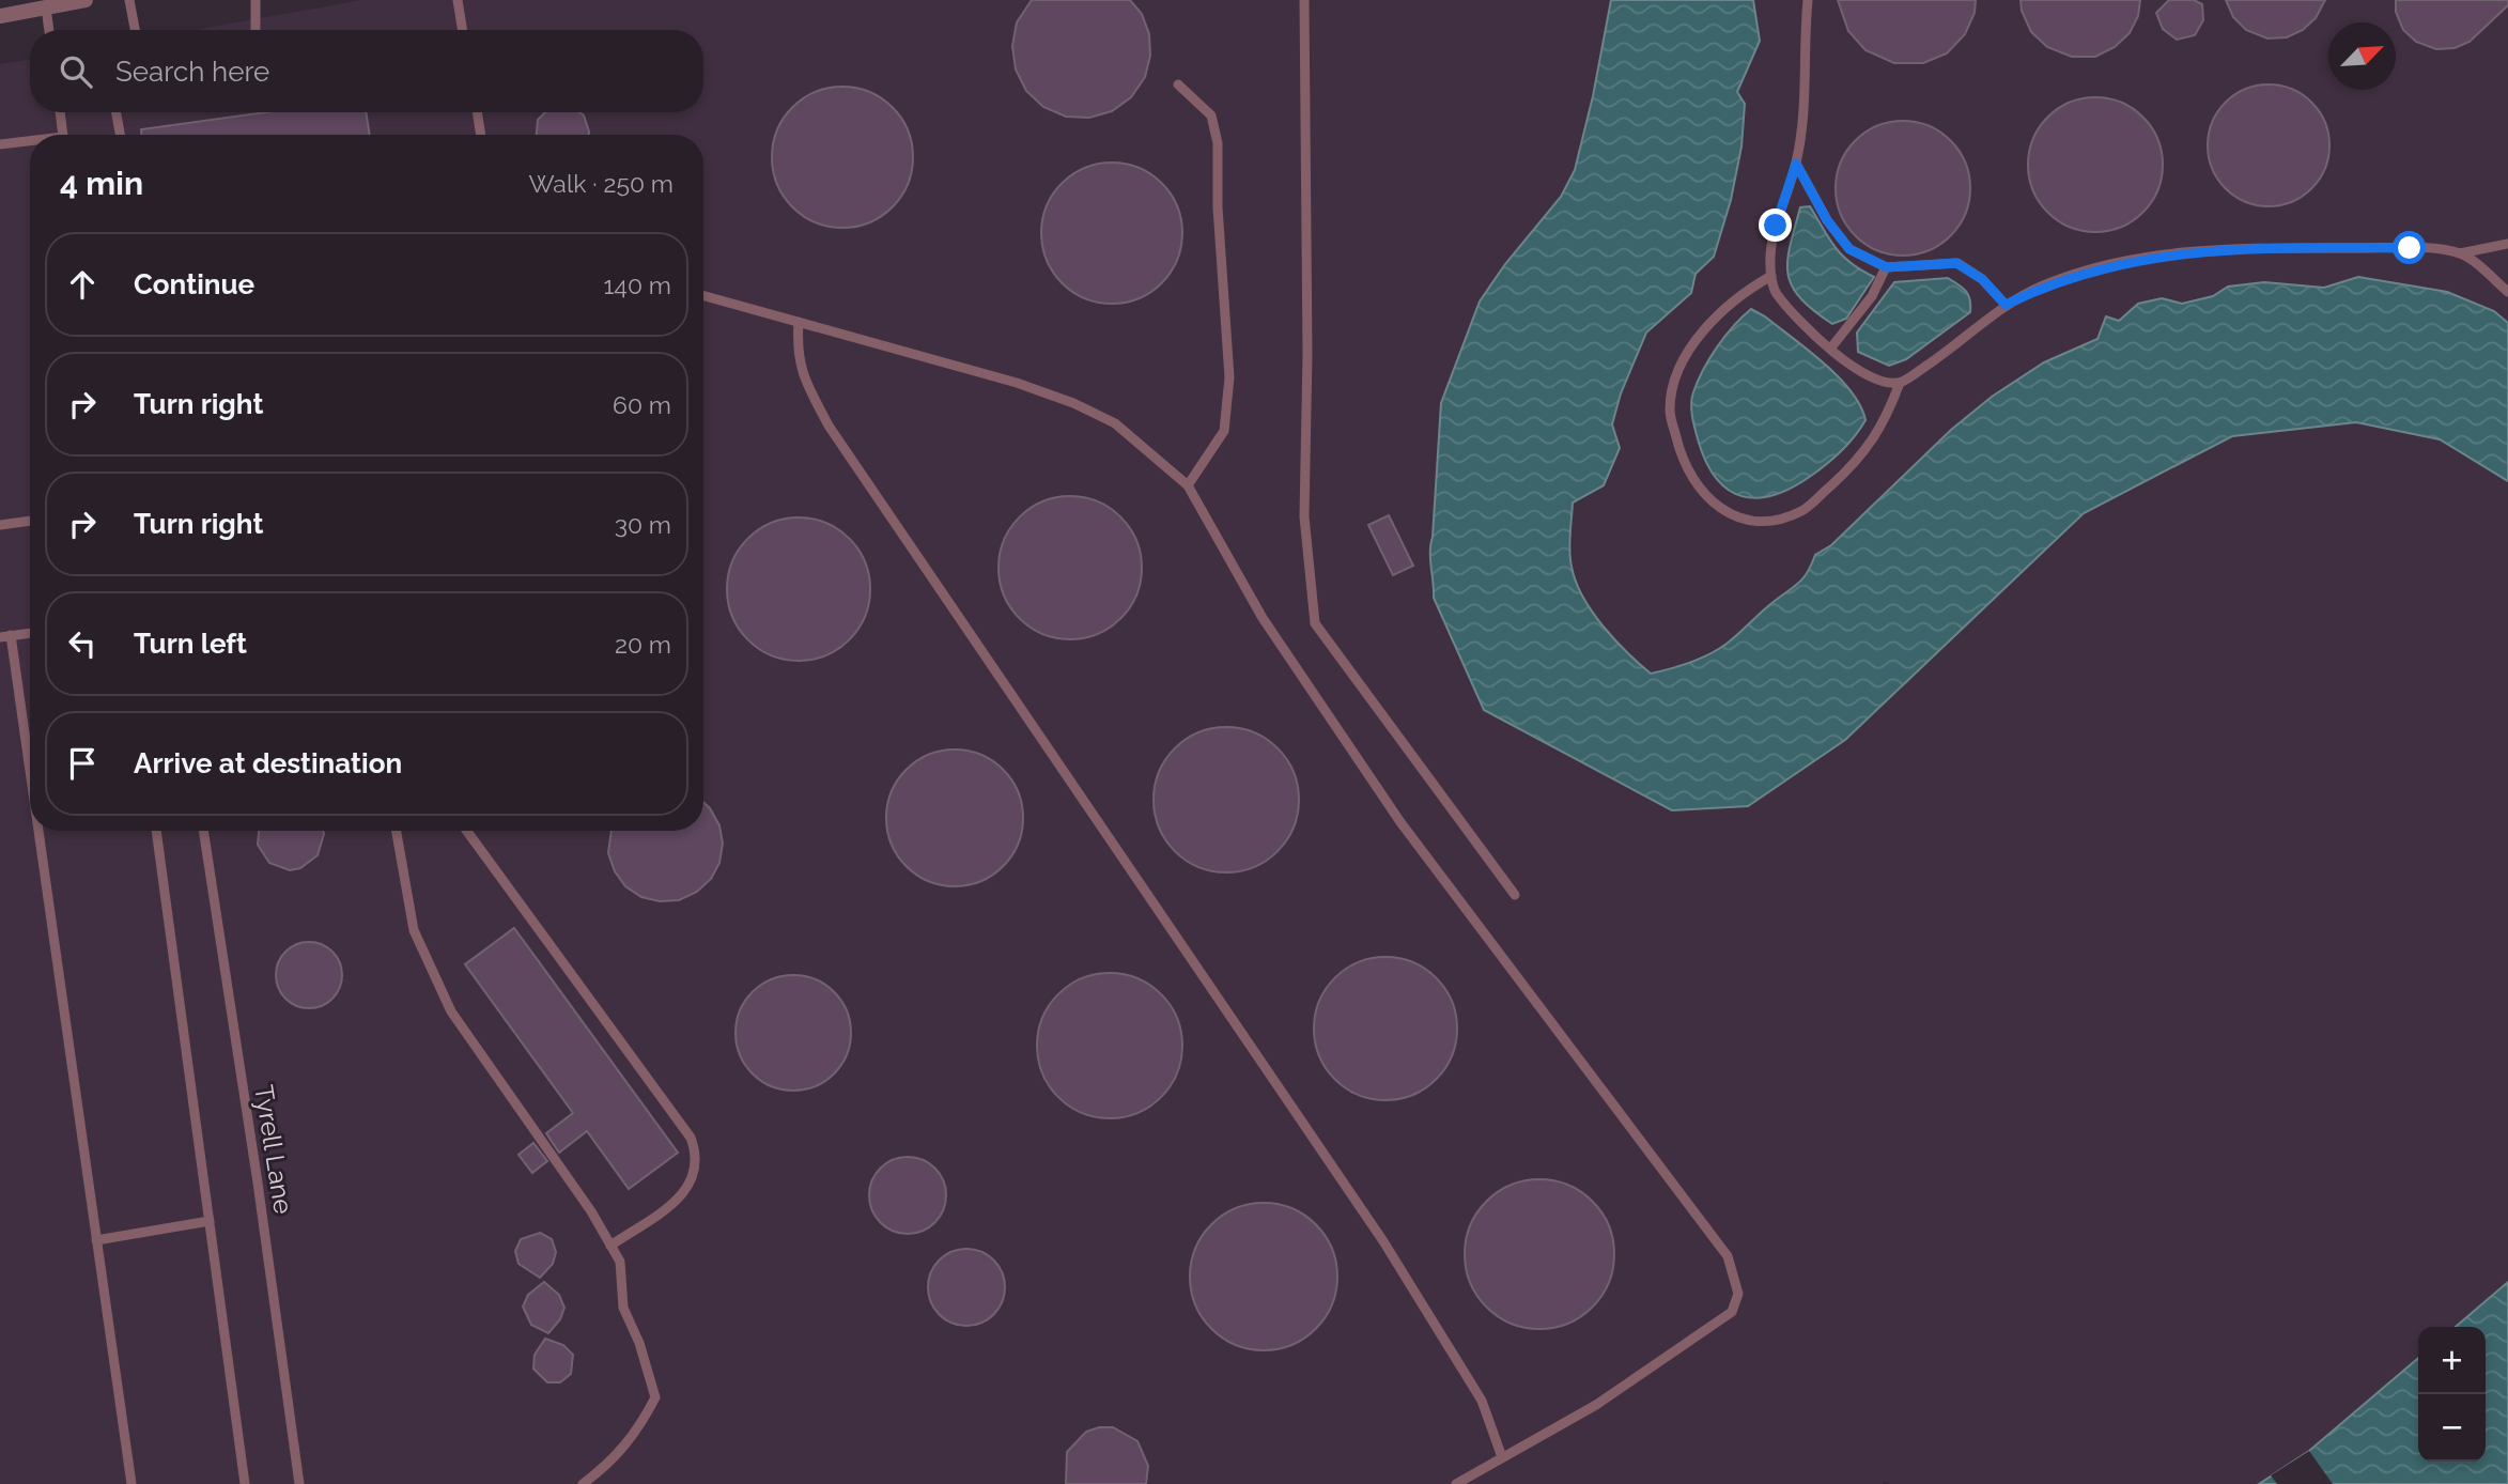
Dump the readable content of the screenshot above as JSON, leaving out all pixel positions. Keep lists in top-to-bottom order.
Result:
{
  "streets": {
    "lane": ["Tyrell Lane"]
  },
  "north": "top right",
  "page": {
    "search": "Search here",
    "heading": ["4 min", "Walk · 250 m"],
    "list": [
      ["Continue", "140 m"],
      ["Turn right", "60 m"],
      ["Turn right", "30 m"],
      ["Turn left", "20 m"],
      "Arrive at destination"
    ],
    "map_buttons": ["+", "−"]
  }
}
